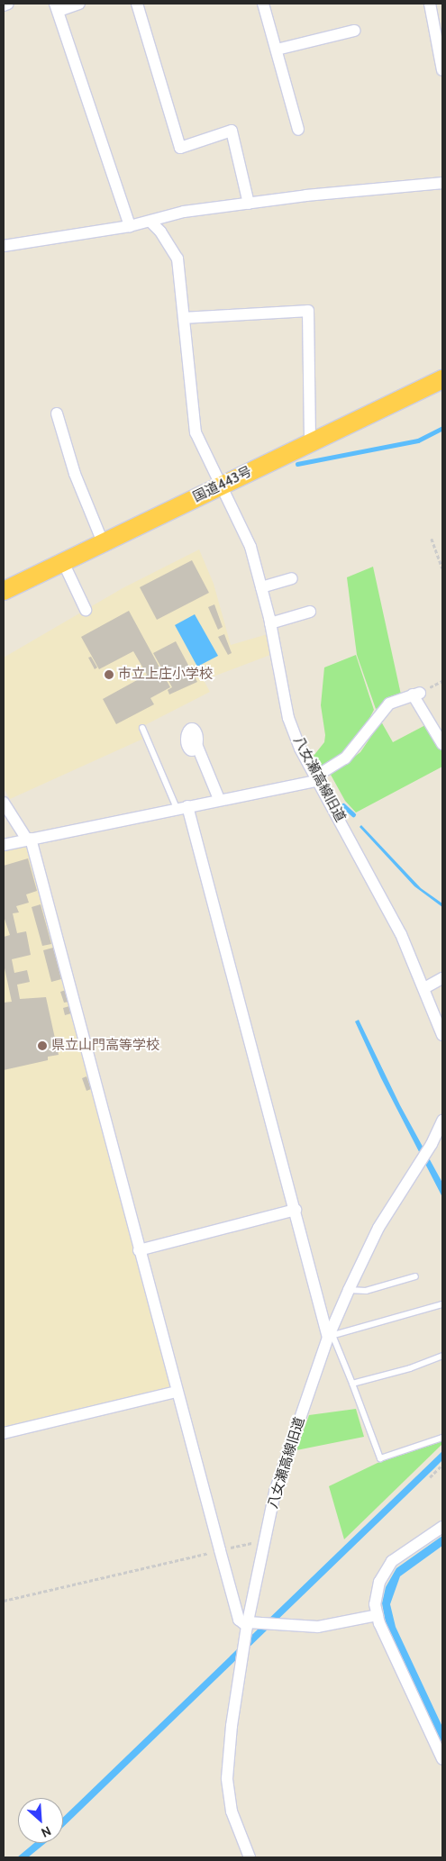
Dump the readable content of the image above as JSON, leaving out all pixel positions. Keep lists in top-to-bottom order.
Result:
{
  "streets": {
    "highway": ["国道443号"],
    "street": ["八女瀬高線旧道"]
  },
  "crossings": [
    ["国道443号", "八女瀬高線旧道"]
  ],
  "places": ["市立上庄小学校", "県立山門高等学校"],
  "north": "bottom right"
}
